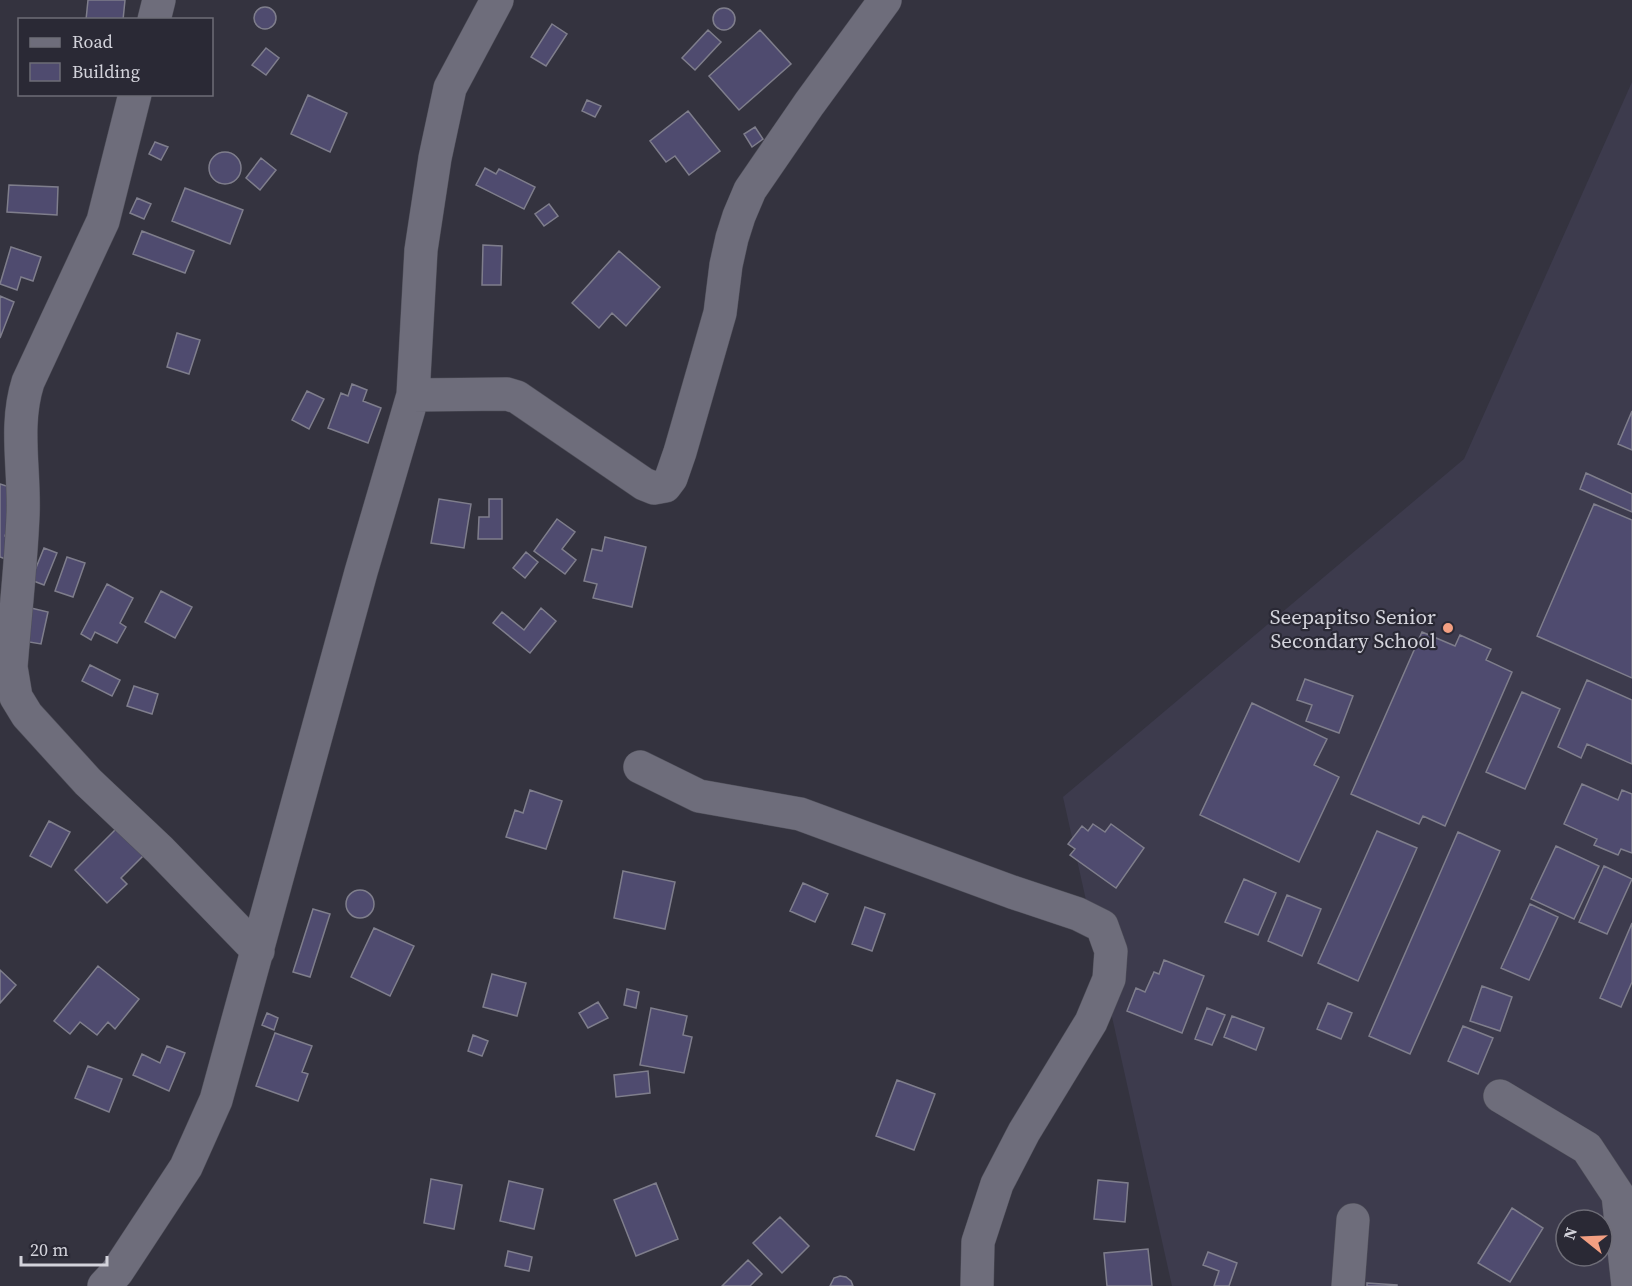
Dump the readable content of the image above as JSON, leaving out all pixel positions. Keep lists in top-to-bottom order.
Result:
{
  "places": ["Seepapitso Senior Secondary School"],
  "legend": ["Road", "Building"],
  "scale_bar": "20 m",
  "north": "left"
}
